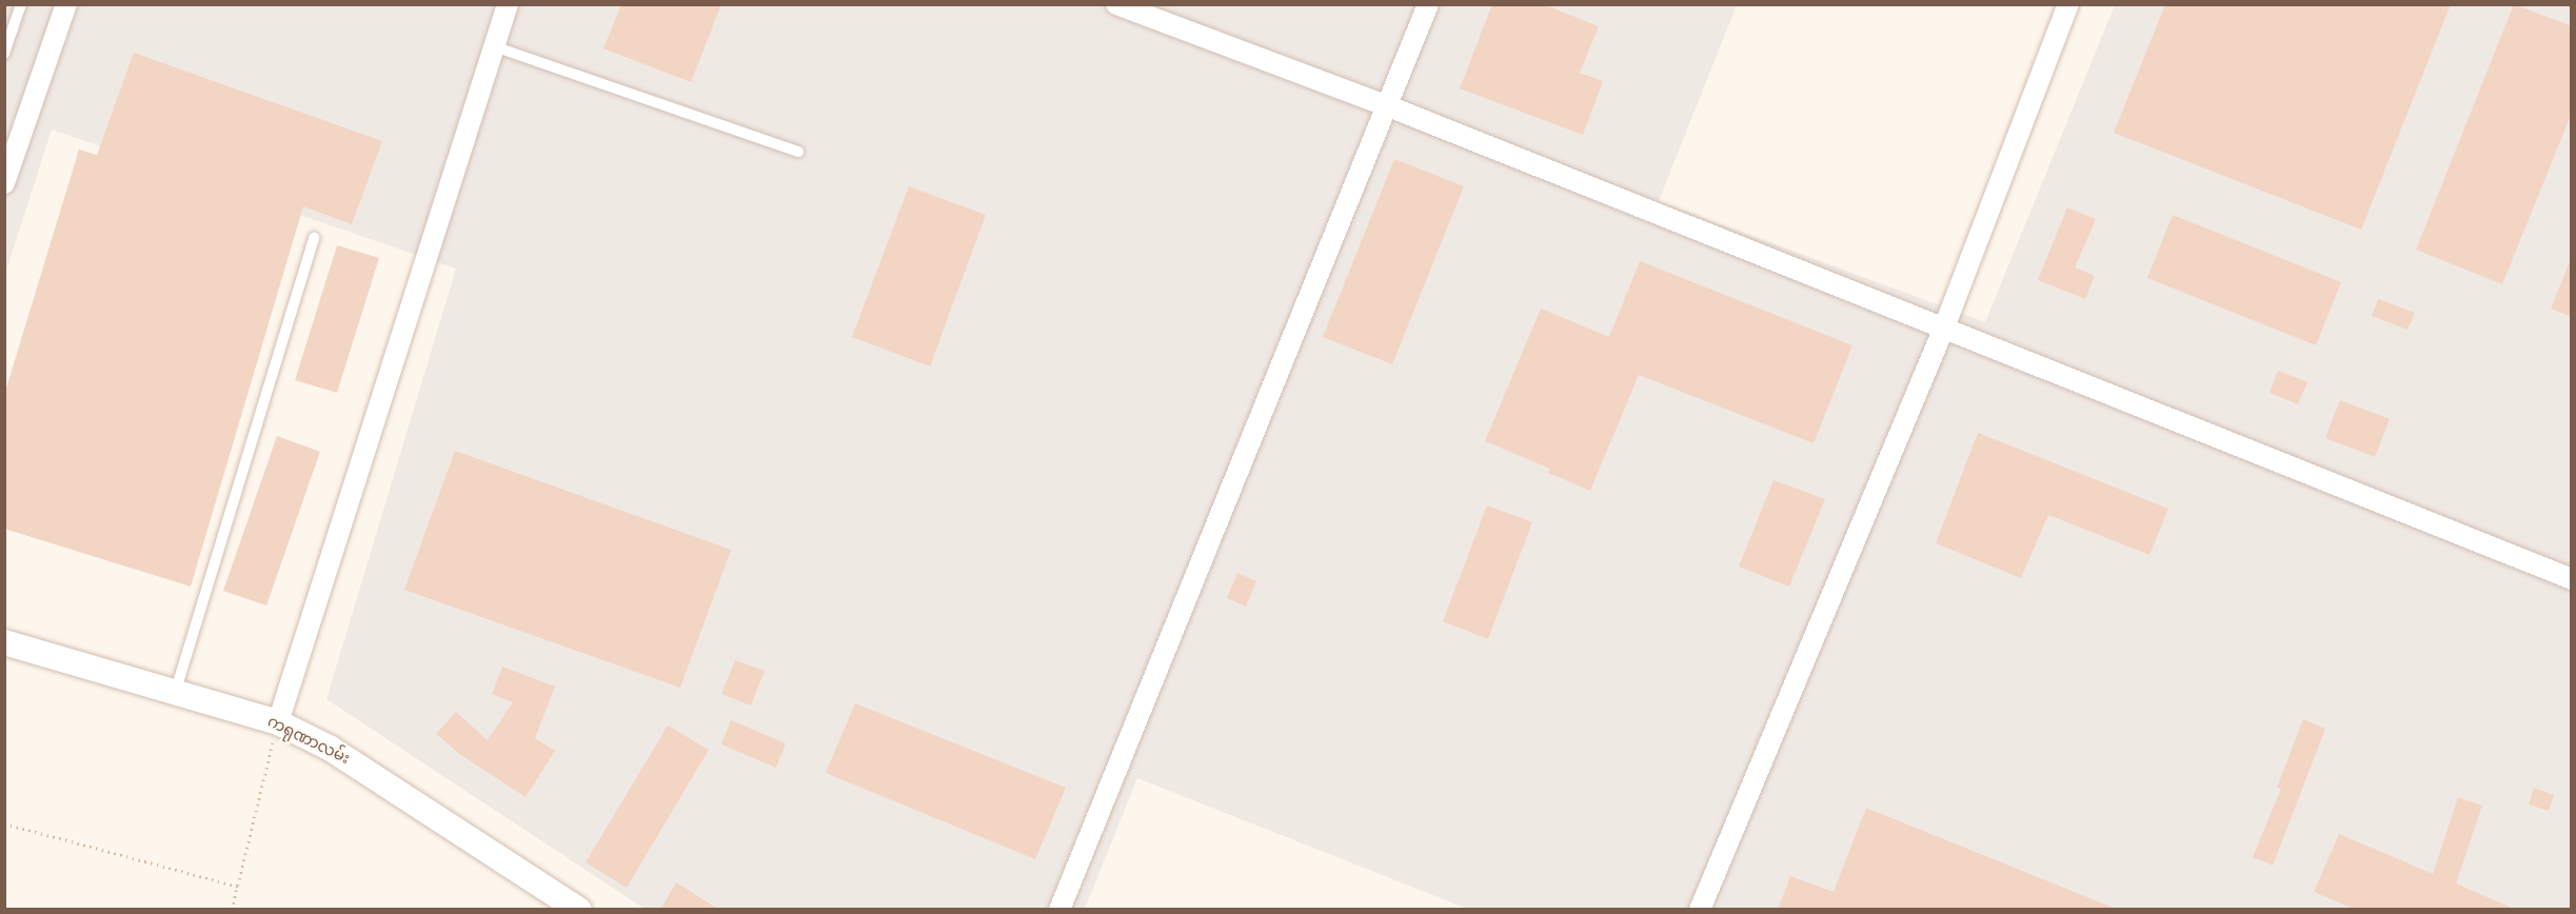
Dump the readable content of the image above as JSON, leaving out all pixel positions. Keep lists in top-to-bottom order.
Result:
{
  "streets": {
    "street": ["ကရုဏာလမ်း"]
  }
}
